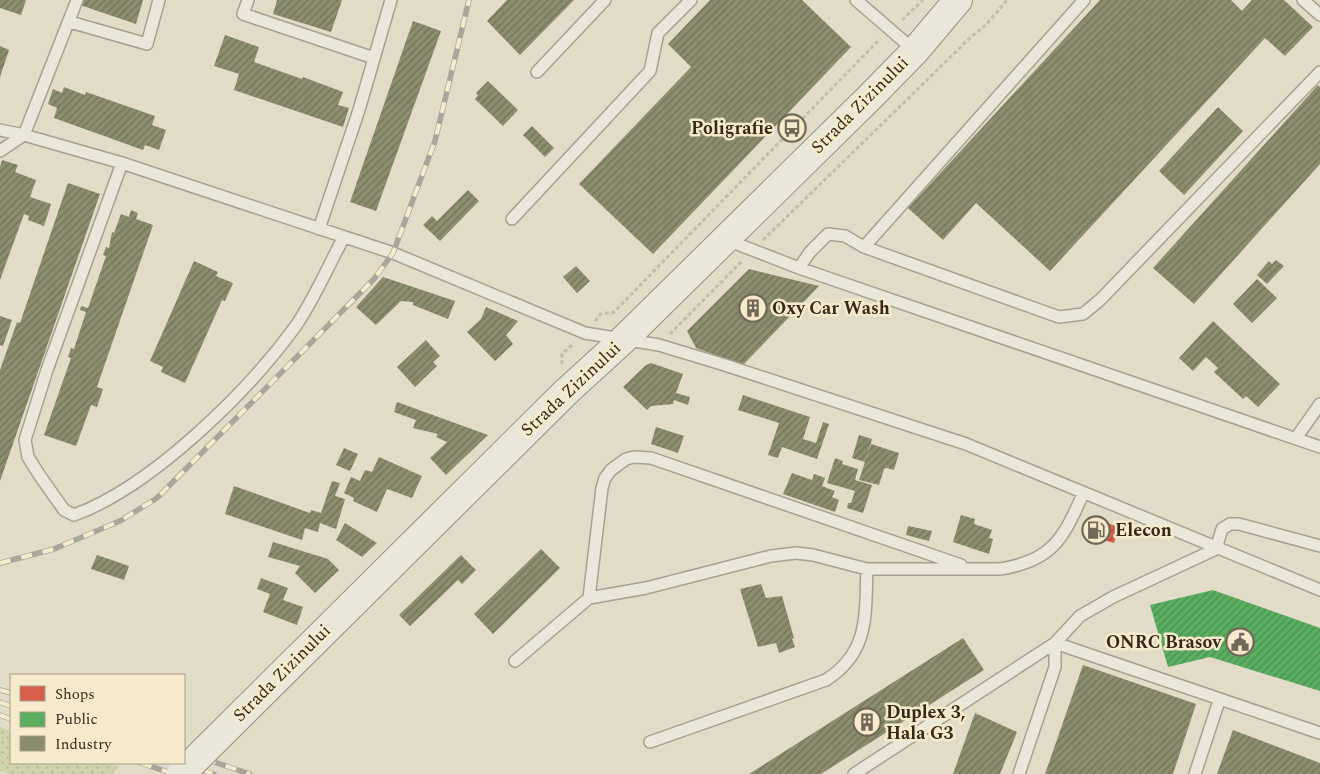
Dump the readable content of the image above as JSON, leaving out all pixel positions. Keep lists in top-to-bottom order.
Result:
{
  "streets": {
    "main road": ["Strada Zizinului"]
  },
  "places": {
    "bus stop": ["Poligrafie"],
    "building": ["Oxy Car Wash", "Duplex 3, Hala G3"],
    "fuel station": ["Elecon"],
    "public building": ["ONRC Brasov"]
  },
  "legend": ["Shops", "Public", "Industry"]
}
